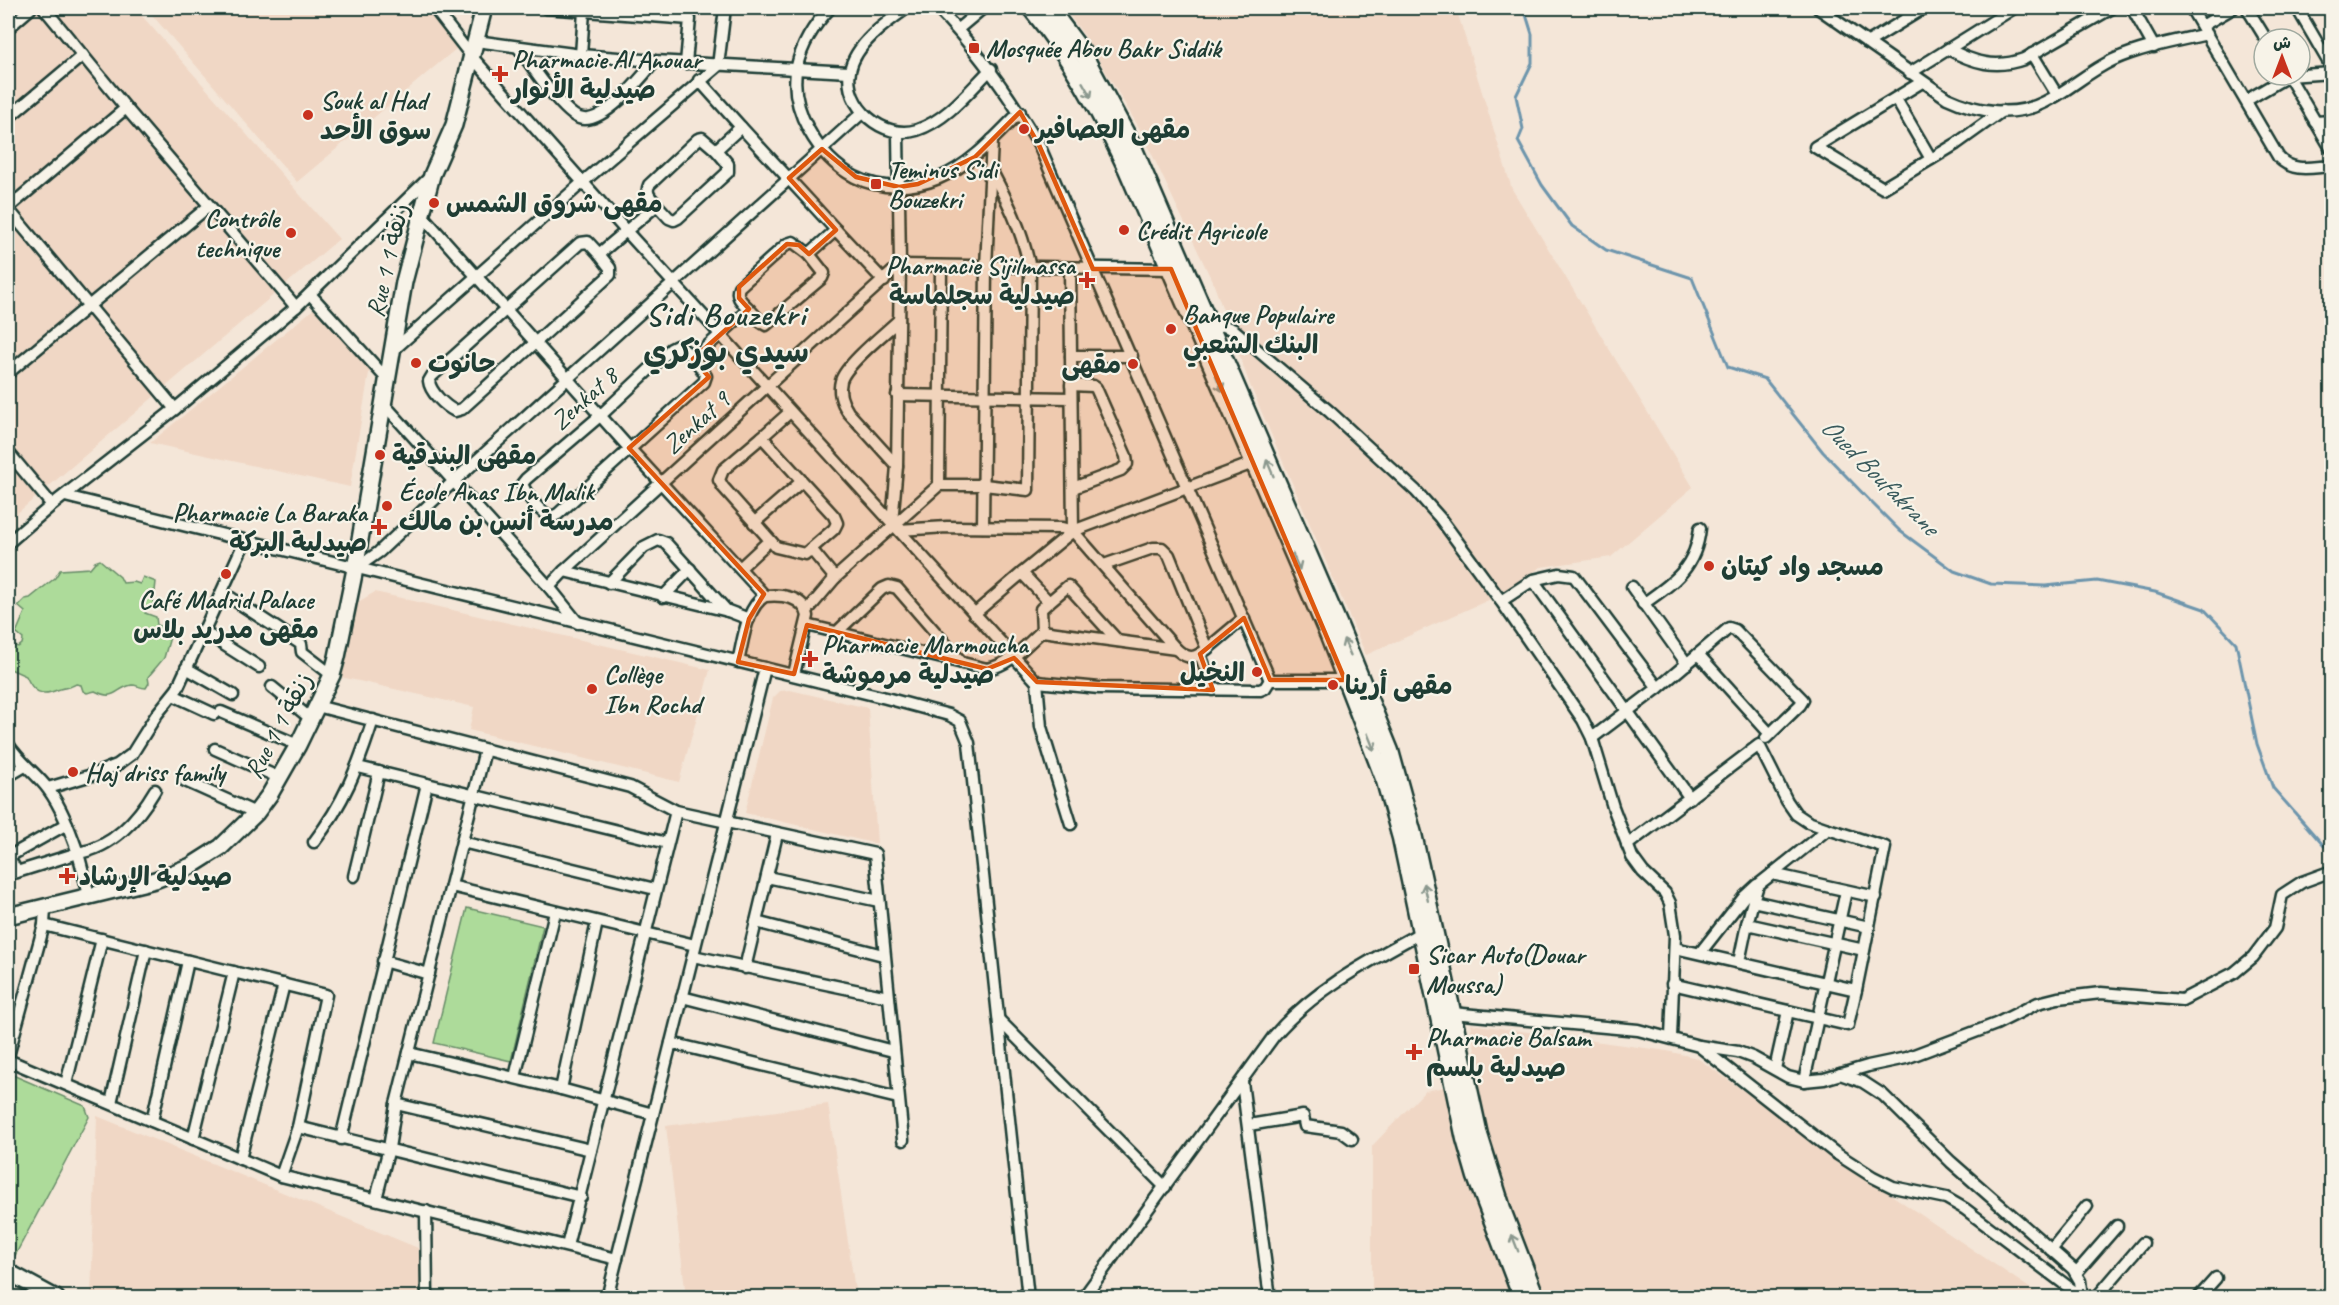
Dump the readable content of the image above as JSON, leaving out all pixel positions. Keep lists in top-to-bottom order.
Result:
{
  "streets": {
    "street": ["Rue 1 زنقة 1", "Zenkat 8", "Zenkat 9"]
  },
  "districts": ["Sidi Bouzekri سيدي بوزكري"],
  "water": ["Oued Boufakrane"],
  "places": {
    "transit": ["Mosquée Abou Bakr Siddik", "Teminus Sidi Bouzekri", "Sicar Auto(Douar Moussa)"],
    "health": [
      "Pharmacie Al Anouar صيدلية الأنوار",
      "Pharmacie Sijilmassa صيدلية سجلماسة",
      "Pharmacie La Baraka صيدلية البركة",
      "Pharmacie Marmoucha صيدلية مرموشة",
      "صيدلية الإرشاد",
      "Pharmacie Balsam صيدلية بلسم"
    ],
    "other": [
      "Souk al Had سوق الأحد",
      "مقهى العصافير",
      "مقهى شروق الشمس",
      "Crédit Agricole",
      "Contrôle technique",
      "Banque Populaire البنك الشعبي",
      "حانوت",
      "مقهى",
      "مقهى البندقية",
      "École Anas Ibn Malik مدرسة أنس بن مالك",
      "مسجد واد كيتان",
      "Café Madrid Palace مقهى مدريد بلاس",
      "النخيل",
      "مقهى أرينا",
      "Collège Ibn Rochd",
      "Haj driss family"
    ]
  },
  "north": "top"
}
